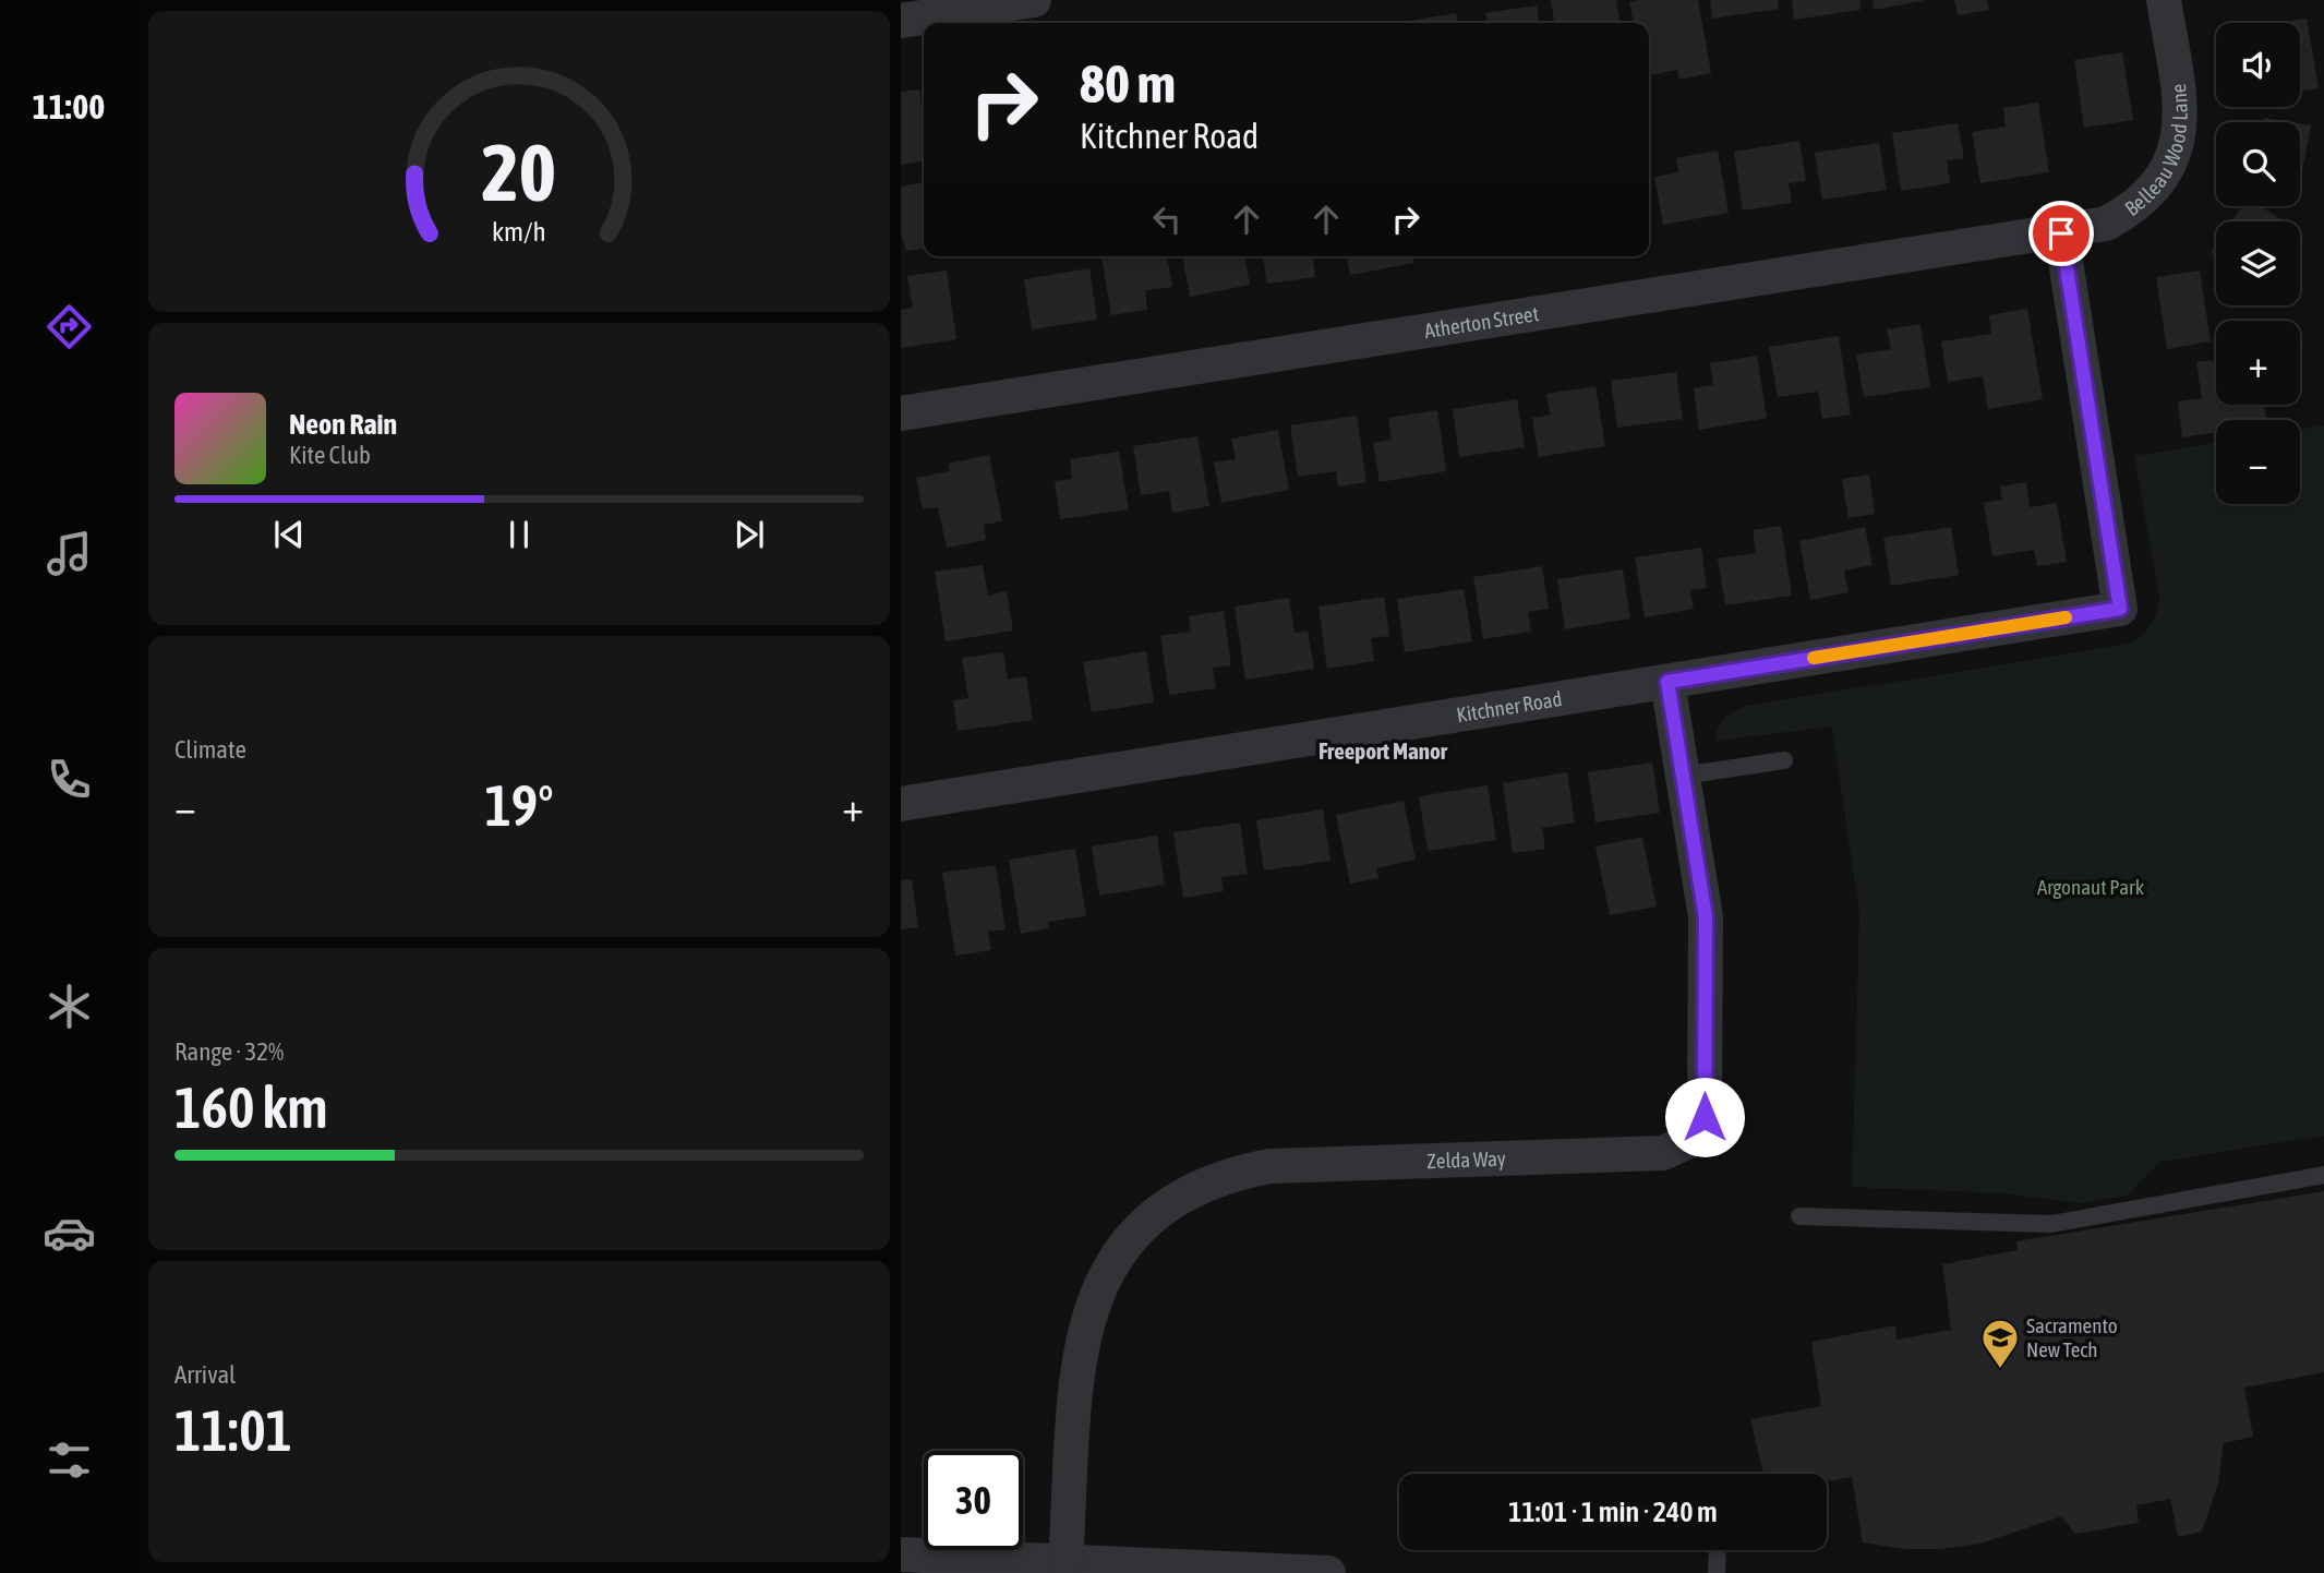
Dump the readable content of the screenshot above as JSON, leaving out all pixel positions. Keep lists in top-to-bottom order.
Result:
{
  "streets": {
    "street": [
      "Belleau Wood Lane",
      "Atherton Street",
      "Kitchner Road",
      "Zelda Way"
    ]
  },
  "crossings": [
    ["Belleau Wood Lane", "Atherton Street"],
    ["Belleau Wood Lane", "Kitchner Road"],
    ["Atherton Street", "Kitchner Road"],
    ["Kitchner Road", "Zelda Way"]
  ],
  "districts": ["Freeport Manor"],
  "parks": ["Argonaut Park"],
  "places": {
    "school or university": ["Sacramento New Tech"]
  },
  "page": {
    "tabs": "11:00",
    "map_buttons": ["+", "−"],
    "turn": ["80 m", "Kitchner Road"],
    "song": ["Neon Rain", "Kite Club"],
    "tile": [
      "Climate",
      ["Range · 32%", "160 km"],
      ["Arrival", "11:01"]
    ],
    "heat": ["−", "19°", "+"],
    "limit": "30",
    "trip": "11:01 · 1 min · 240 m",
    "gauge": ["20", "km/h"]
  }
}
